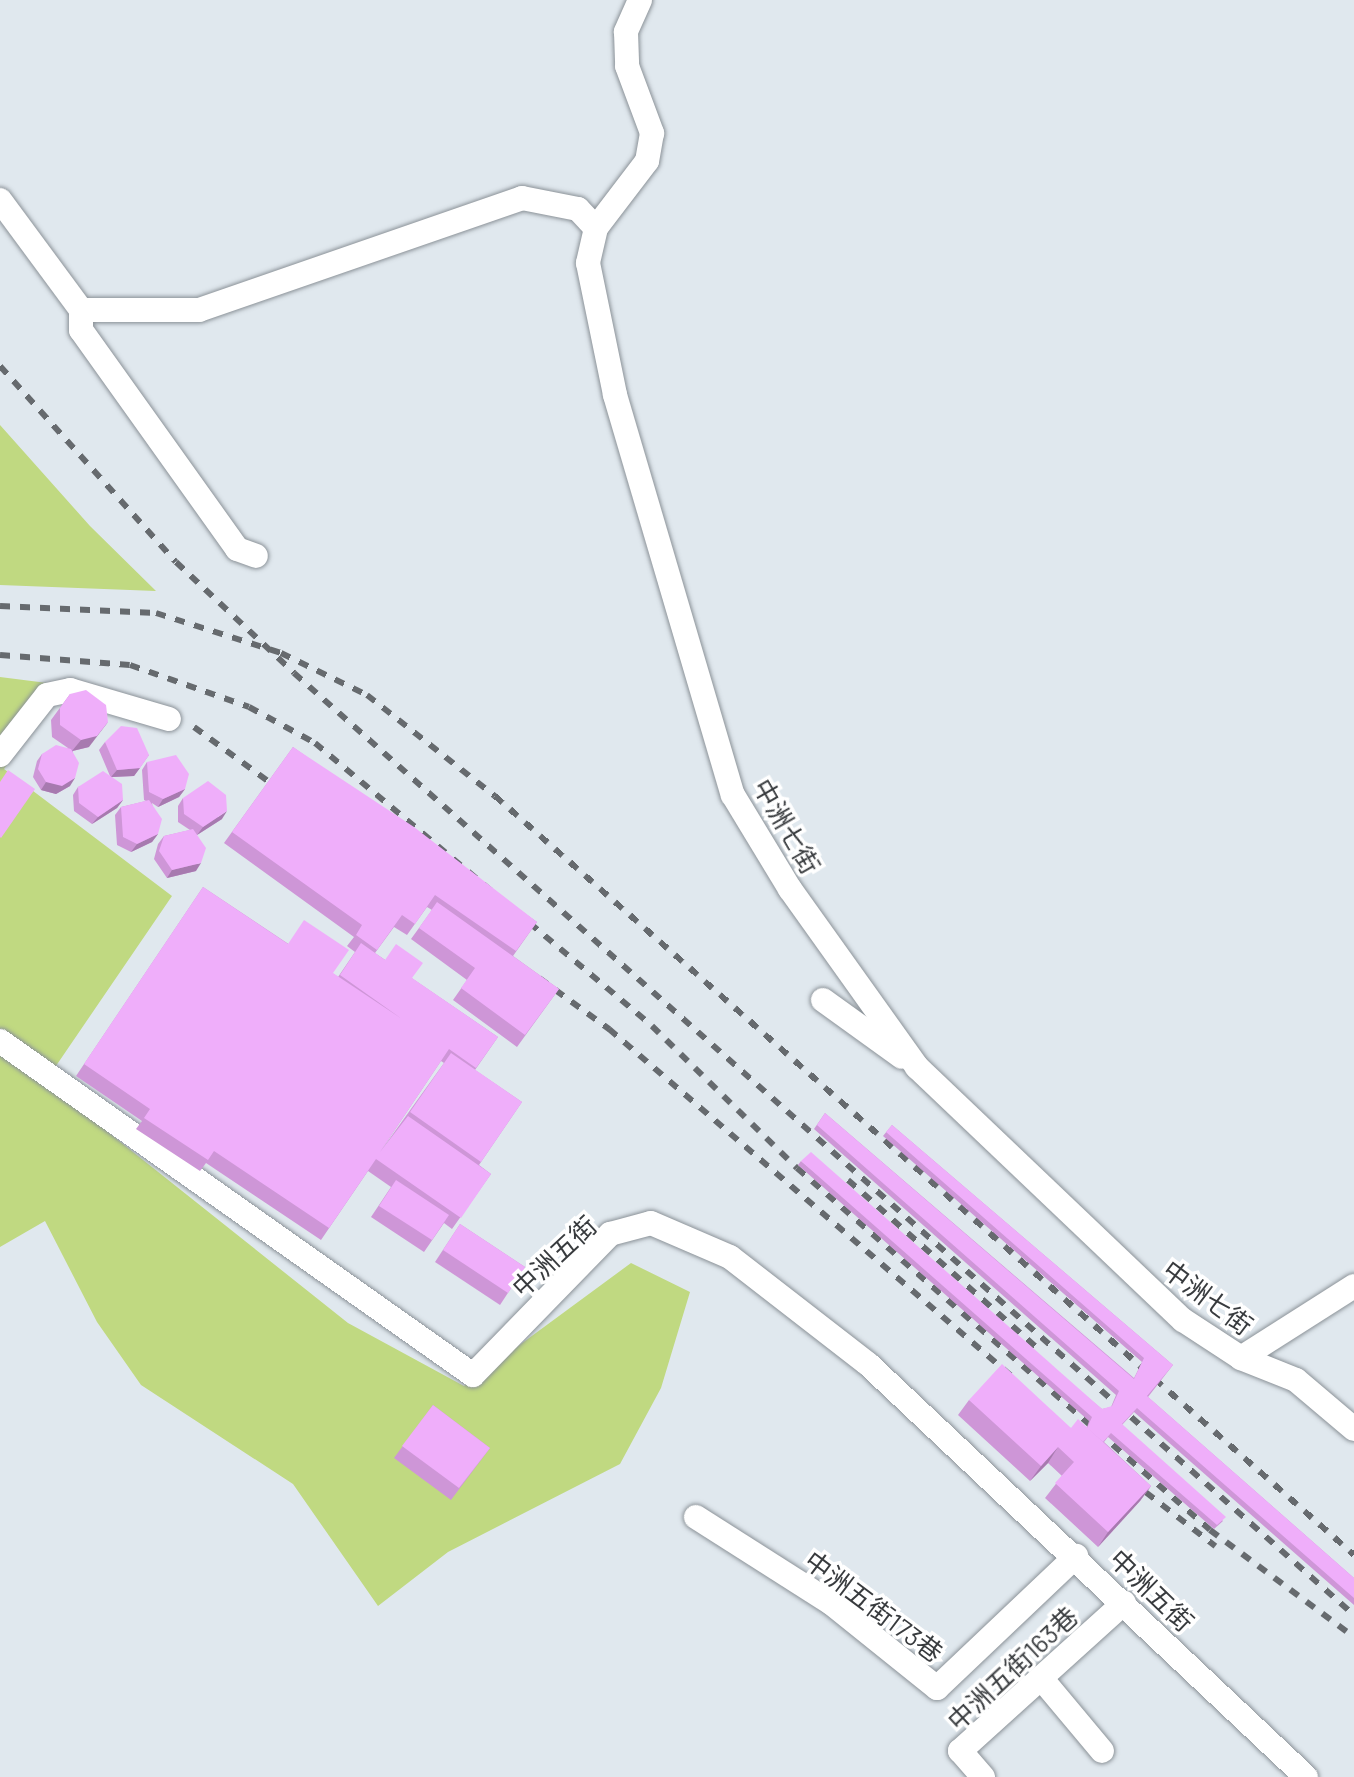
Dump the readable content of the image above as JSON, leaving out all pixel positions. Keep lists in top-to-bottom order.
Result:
{
  "streets": {
    "street": [
      "中洲七街",
      "中洲五街",
      "中洲五街173巷",
      "中洲五街163巷"
    ]
  },
  "crossings": [
    ["中洲五街", "中洲五街173巷"],
    ["中洲五街", "中洲五街163巷"]
  ]
}
